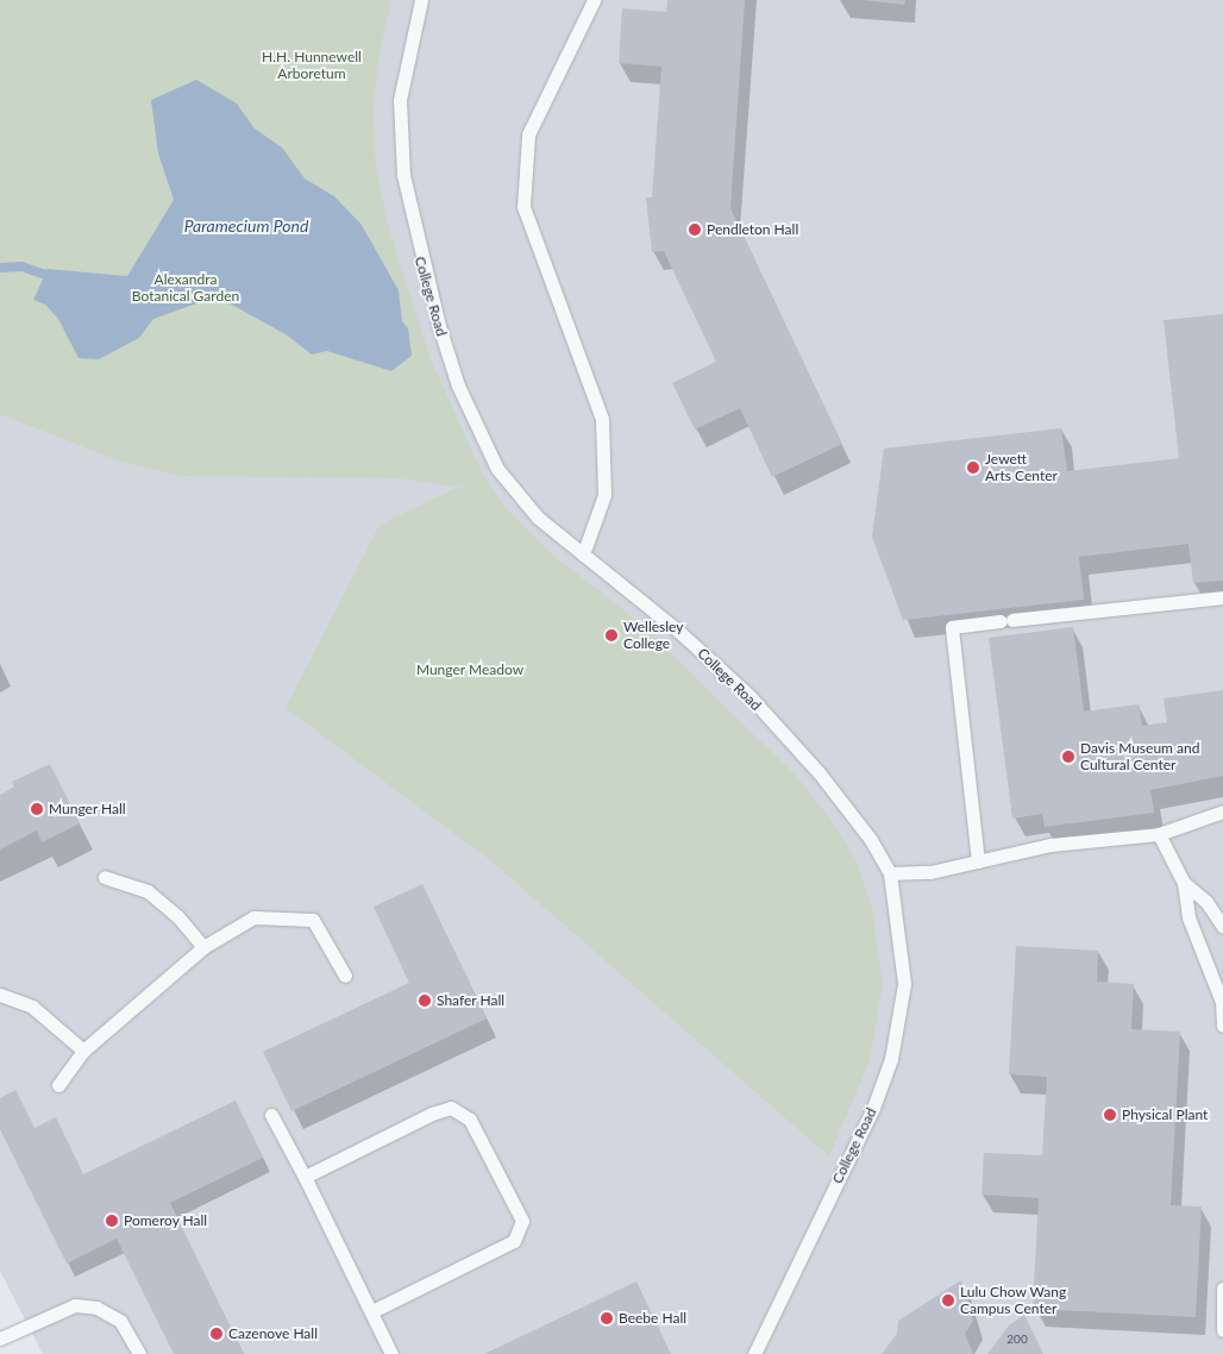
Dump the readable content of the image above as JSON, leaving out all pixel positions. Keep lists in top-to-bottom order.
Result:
{
  "streets": {
    "lane": ["College Road"]
  },
  "water": ["Paramecium Pond"],
  "parks": ["H.H. Hunnewell Arboretum", "Alexandra Botanical Garden", "Munger Meadow"],
  "places": [
    "Pendleton Hall",
    "Jewett Arts Center",
    "Wellesley College",
    "Davis Museum and Cultural Center",
    "Munger Hall",
    "Shafer Hall",
    "Physical Plant",
    "Pomeroy Hall",
    "Lulu Chow Wang Campus Center",
    "Beebe Hall",
    "Cazenove Hall"
  ],
  "house_numbers": ["200"]
}
